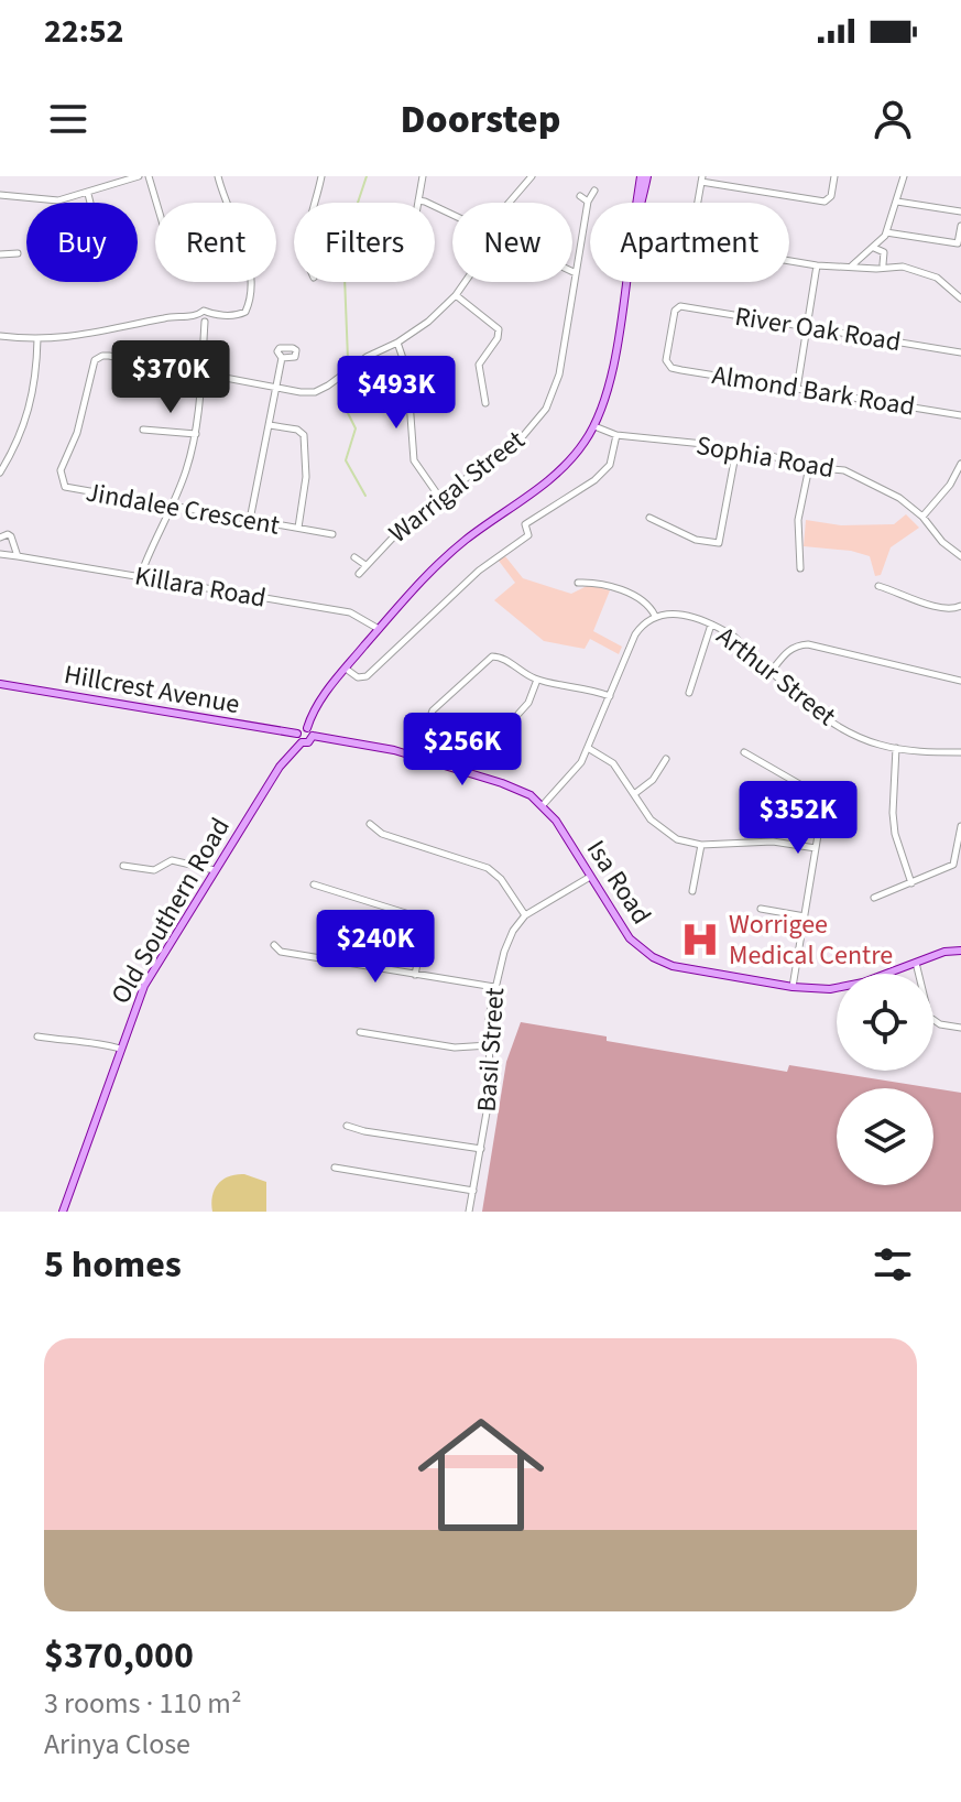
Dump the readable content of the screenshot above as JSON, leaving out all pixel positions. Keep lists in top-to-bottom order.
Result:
{
  "streets": {
    "main road": ["Hillcrest Avenue", "Isa Road", "Old Southern Road"],
    "street": [
      "River Oak Road",
      "Almond Bark Road",
      "Sophia Road",
      "Warrigal Street",
      "Jindalee Crescent",
      "Killara Road",
      "Arthur Street",
      "Basil Street"
    ]
  },
  "crossings": [
    ["River Oak Road", "Almond Bark Road"],
    ["Hillcrest Avenue", "Old Southern Road"]
  ],
  "places": {
    "hospital": ["Worrigee Medical Centre"]
  },
  "page": {
    "status": "22:52",
    "header": "Doorstep",
    "chip": [
      "Buy",
      "Rent",
      "Filters",
      "New",
      "Apartment"
    ],
    "price": [
      "$370K",
      "$493K",
      "$256K",
      "$352K",
      "$240K"
    ],
    "heading": "5 homes",
    "list": [
      {
        "name": "$370,000",
        "note": "3 rooms · 110 m² · Arinya Close"
      }
    ]
  }
}
